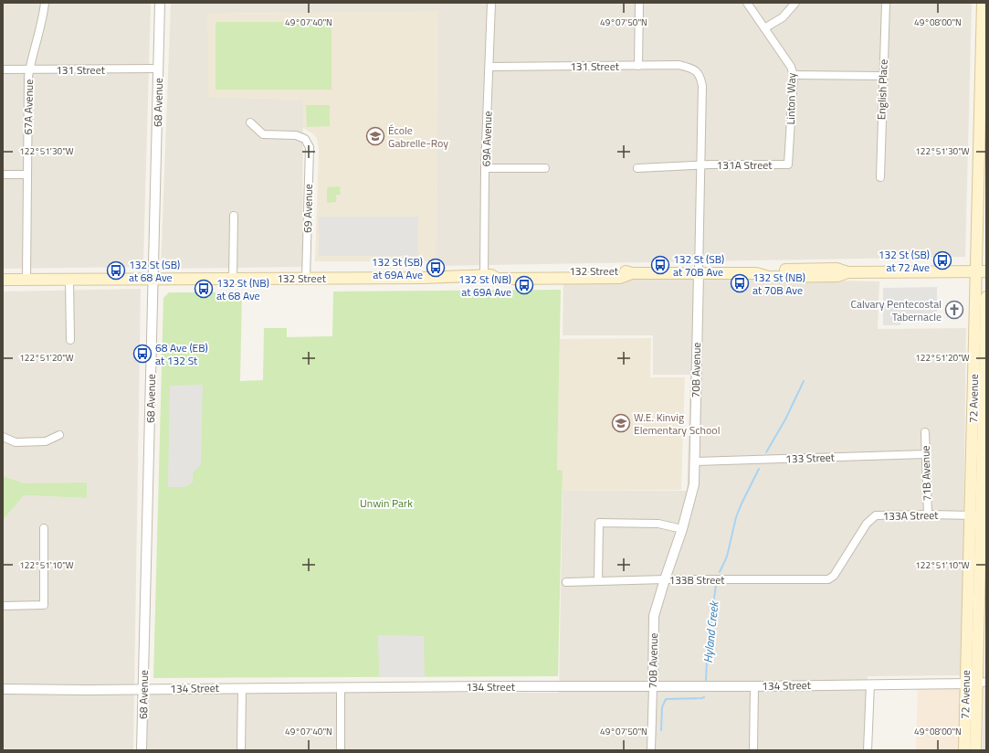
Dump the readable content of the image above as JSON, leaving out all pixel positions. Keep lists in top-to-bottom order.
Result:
{
  "streets": {
    "main road": ["132 Street", "72 Avenue"],
    "street": [
      "131 Street",
      "English Place",
      "Linton Way",
      "68 Avenue",
      "67A Avenue",
      "69A Avenue",
      "131A Street",
      "69 Avenue",
      "70B Avenue",
      "133 Street",
      "71B Avenue",
      "133A Street",
      "133B Street",
      "134 Street"
    ]
  },
  "crossings": [
    ["131 Street", "68 Avenue"],
    ["131 Street", "67A Avenue"],
    ["131 Street", "69A Avenue"],
    ["131 Street", "70B Avenue"],
    ["Linton Way", "131A Street"],
    ["68 Avenue", "132 Street"],
    ["68 Avenue", "134 Street"],
    ["67A Avenue", "132 Street"],
    ["69A Avenue", "132 Street"],
    ["131A Street", "70B Avenue"],
    ["69 Avenue", "132 Street"],
    ["132 Street", "70B Avenue"],
    ["132 Street", "72 Avenue"],
    ["70B Avenue", "133 Street"],
    ["70B Avenue", "133B Street"],
    ["70B Avenue", "134 Street"],
    ["72 Avenue", "133A Street"],
    ["72 Avenue", "134 Street"],
    ["133 Street", "71B Avenue"],
    ["71B Avenue", "133A Street"],
    ["133A Street", "133B Street"]
  ],
  "water": ["Hyland Creek"],
  "parks": ["Unwin Park"],
  "places": {
    "school or university": ["École Gabrelle-Roy", "W.E. Kinvig Elementary School"],
    "bus stop": [
      "132 St (SB) at 72 Ave",
      "132 St (SB) at 70B Ave",
      "132 St (SB) at 69A Ave",
      "132 St (SB) at 68 Ave",
      "132 St (NB) at 70B Ave",
      "132 St (NB) at 69A Ave",
      "132 St (NB) at 68 Ave",
      "68 Ave (EB) at 132 St"
    ],
    "church": ["Calvary Pentecostal Tabernacle"]
  },
  "coordinates": [
    "49°07'40\"N",
    "49°07'50\"N",
    "49°08'00\"N",
    "122°51'30\"W",
    "122°51'20\"W",
    "122°51'10\"W"
  ]
}
